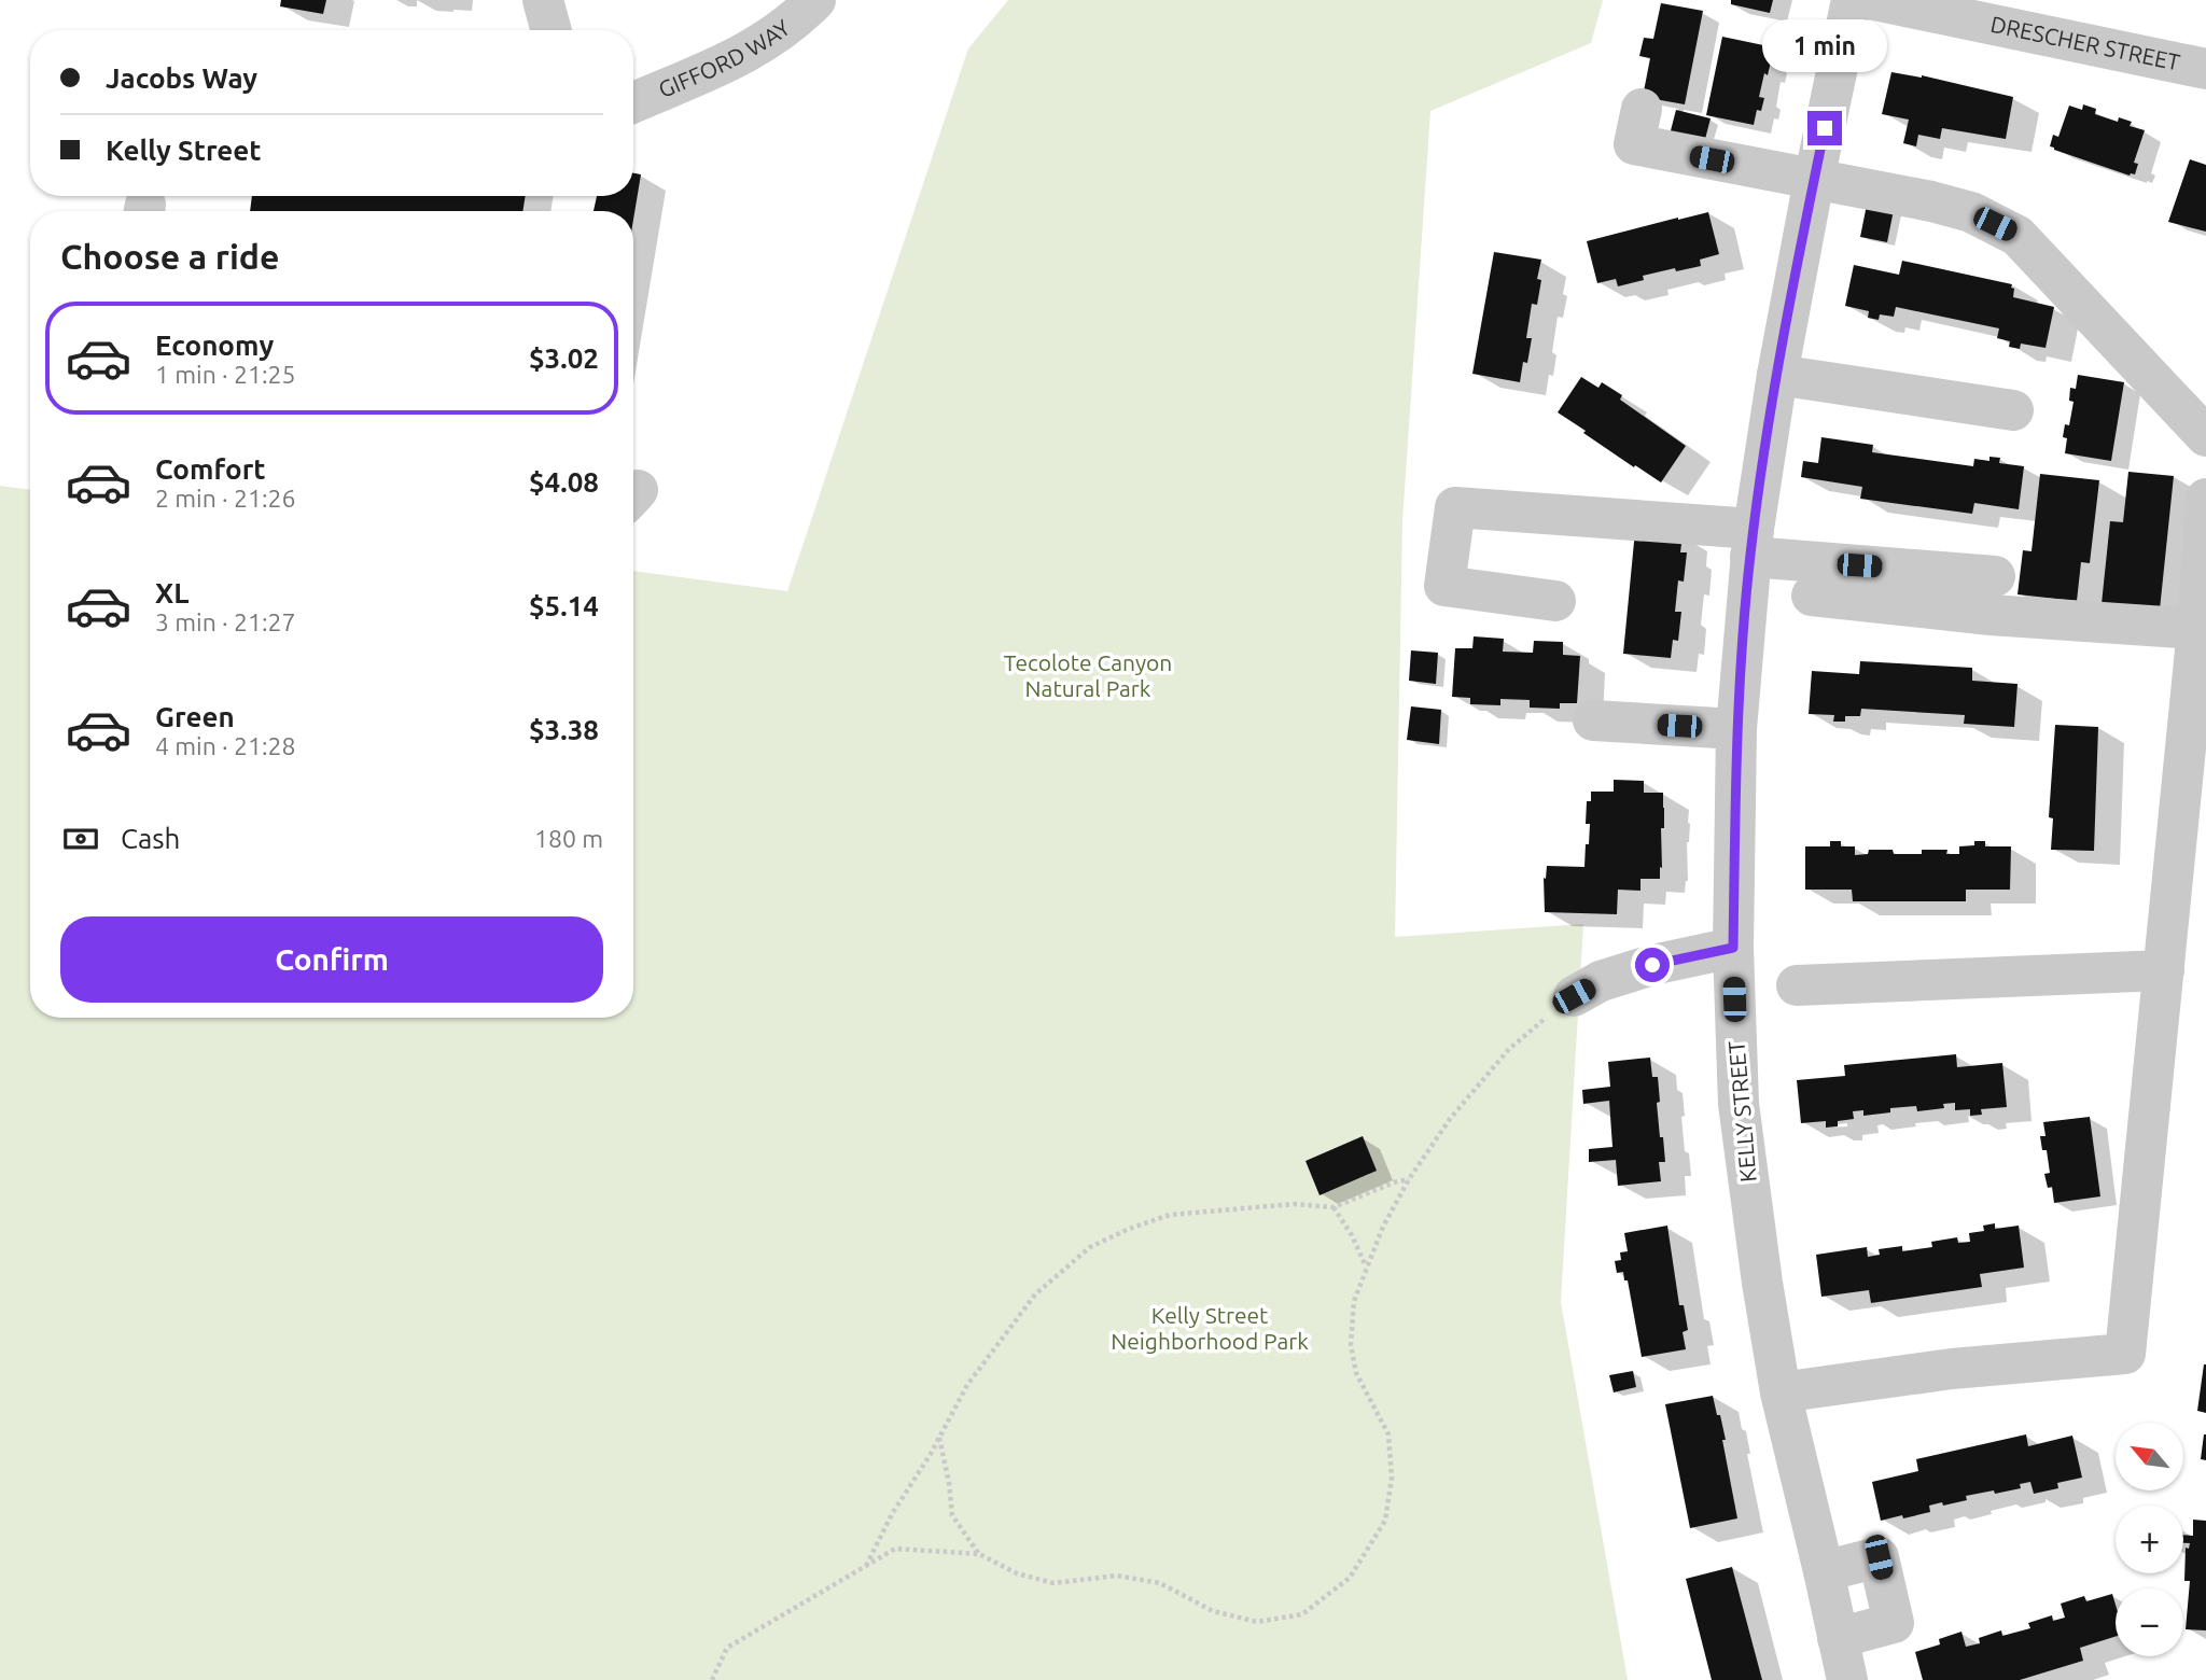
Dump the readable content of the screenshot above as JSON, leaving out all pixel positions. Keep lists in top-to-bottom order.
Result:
{
  "streets": {
    "street": ["DRESCHER STREET", "GIFFORD WAY", "KELLY STREET"]
  },
  "parks": ["Tecolote Canyon Natural Park", "Kelly Street Neighborhood Park"],
  "north": "top left",
  "page": {
    "bubble": "1 min",
    "banner": ["Jacobs Way", "Kelly Street"],
    "heading": "Choose a ride",
    "list": [
      {
        "name": "Economy",
        "note": "1 min · 21:25",
        "value": "$3.02"
      },
      {
        "name": "Comfort",
        "note": "2 min · 21:26",
        "value": "$4.08"
      },
      {
        "name": "XL",
        "note": "3 min · 21:27",
        "value": "$5.14"
      },
      {
        "name": "Green",
        "note": "4 min · 21:28",
        "value": "$3.38"
      }
    ],
    "pay": ["Cash", "180 m"],
    "buttons": "Confirm",
    "map_buttons": ["+", "−"]
  }
}
